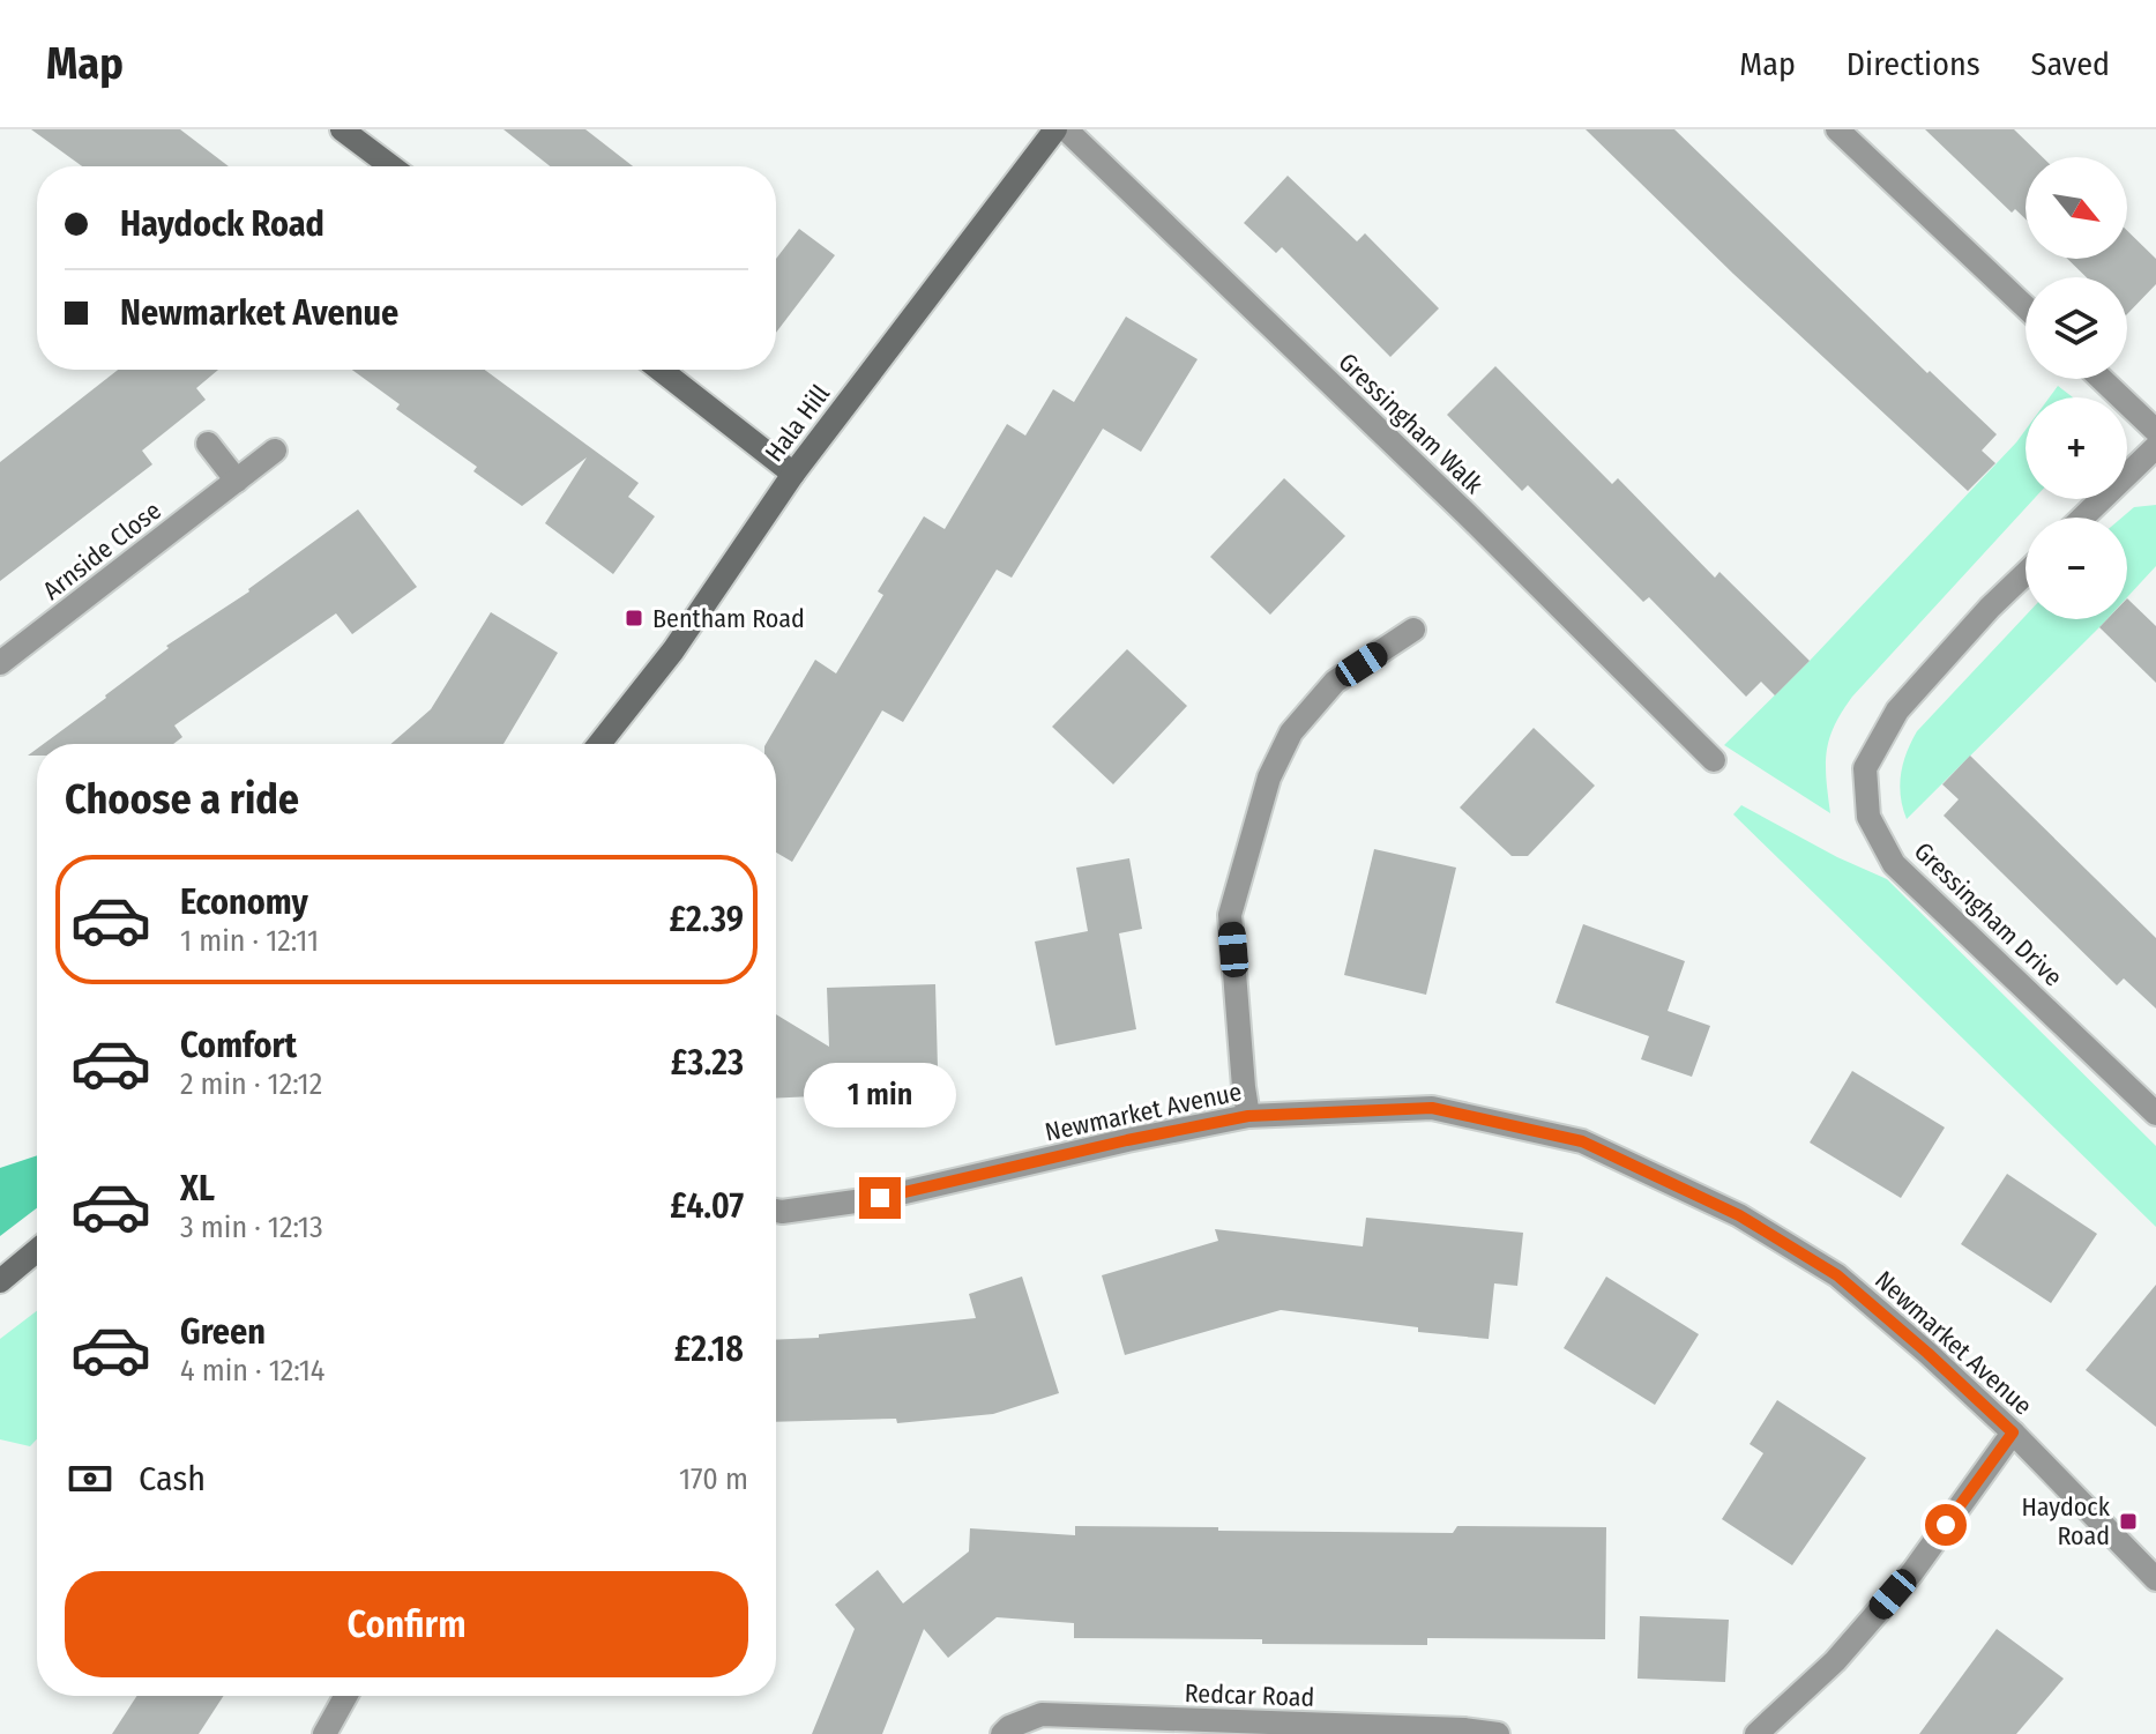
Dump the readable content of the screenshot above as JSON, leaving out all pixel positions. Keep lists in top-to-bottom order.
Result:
{
  "streets": {
    "street": [
      "Hala Hill",
      "Gressingham Walk",
      "Arnside Close",
      "Gressingham Drive",
      "Newmarket Avenue",
      "Redcar Road"
    ]
  },
  "places": {
    "transit": ["Bentham Road", "Haydock Road"]
  },
  "north": "bottom right",
  "page": {
    "header": "Map",
    "nav": ["Map", "Directions", "Saved"],
    "map_buttons": ["+", "−"],
    "banner": ["Haydock Road", "Newmarket Avenue"],
    "heading": "Choose a ride",
    "list": [
      {
        "name": "Economy",
        "note": "1 min · 12:11",
        "value": "£2.39"
      },
      {
        "name": "Comfort",
        "note": "2 min · 12:12",
        "value": "£3.23"
      },
      {
        "name": "XL",
        "note": "3 min · 12:13",
        "value": "£4.07"
      },
      {
        "name": "Green",
        "note": "4 min · 12:14",
        "value": "£2.18"
      }
    ],
    "bubble": "1 min",
    "pay": ["Cash", "170 m"],
    "buttons": "Confirm"
  }
}
